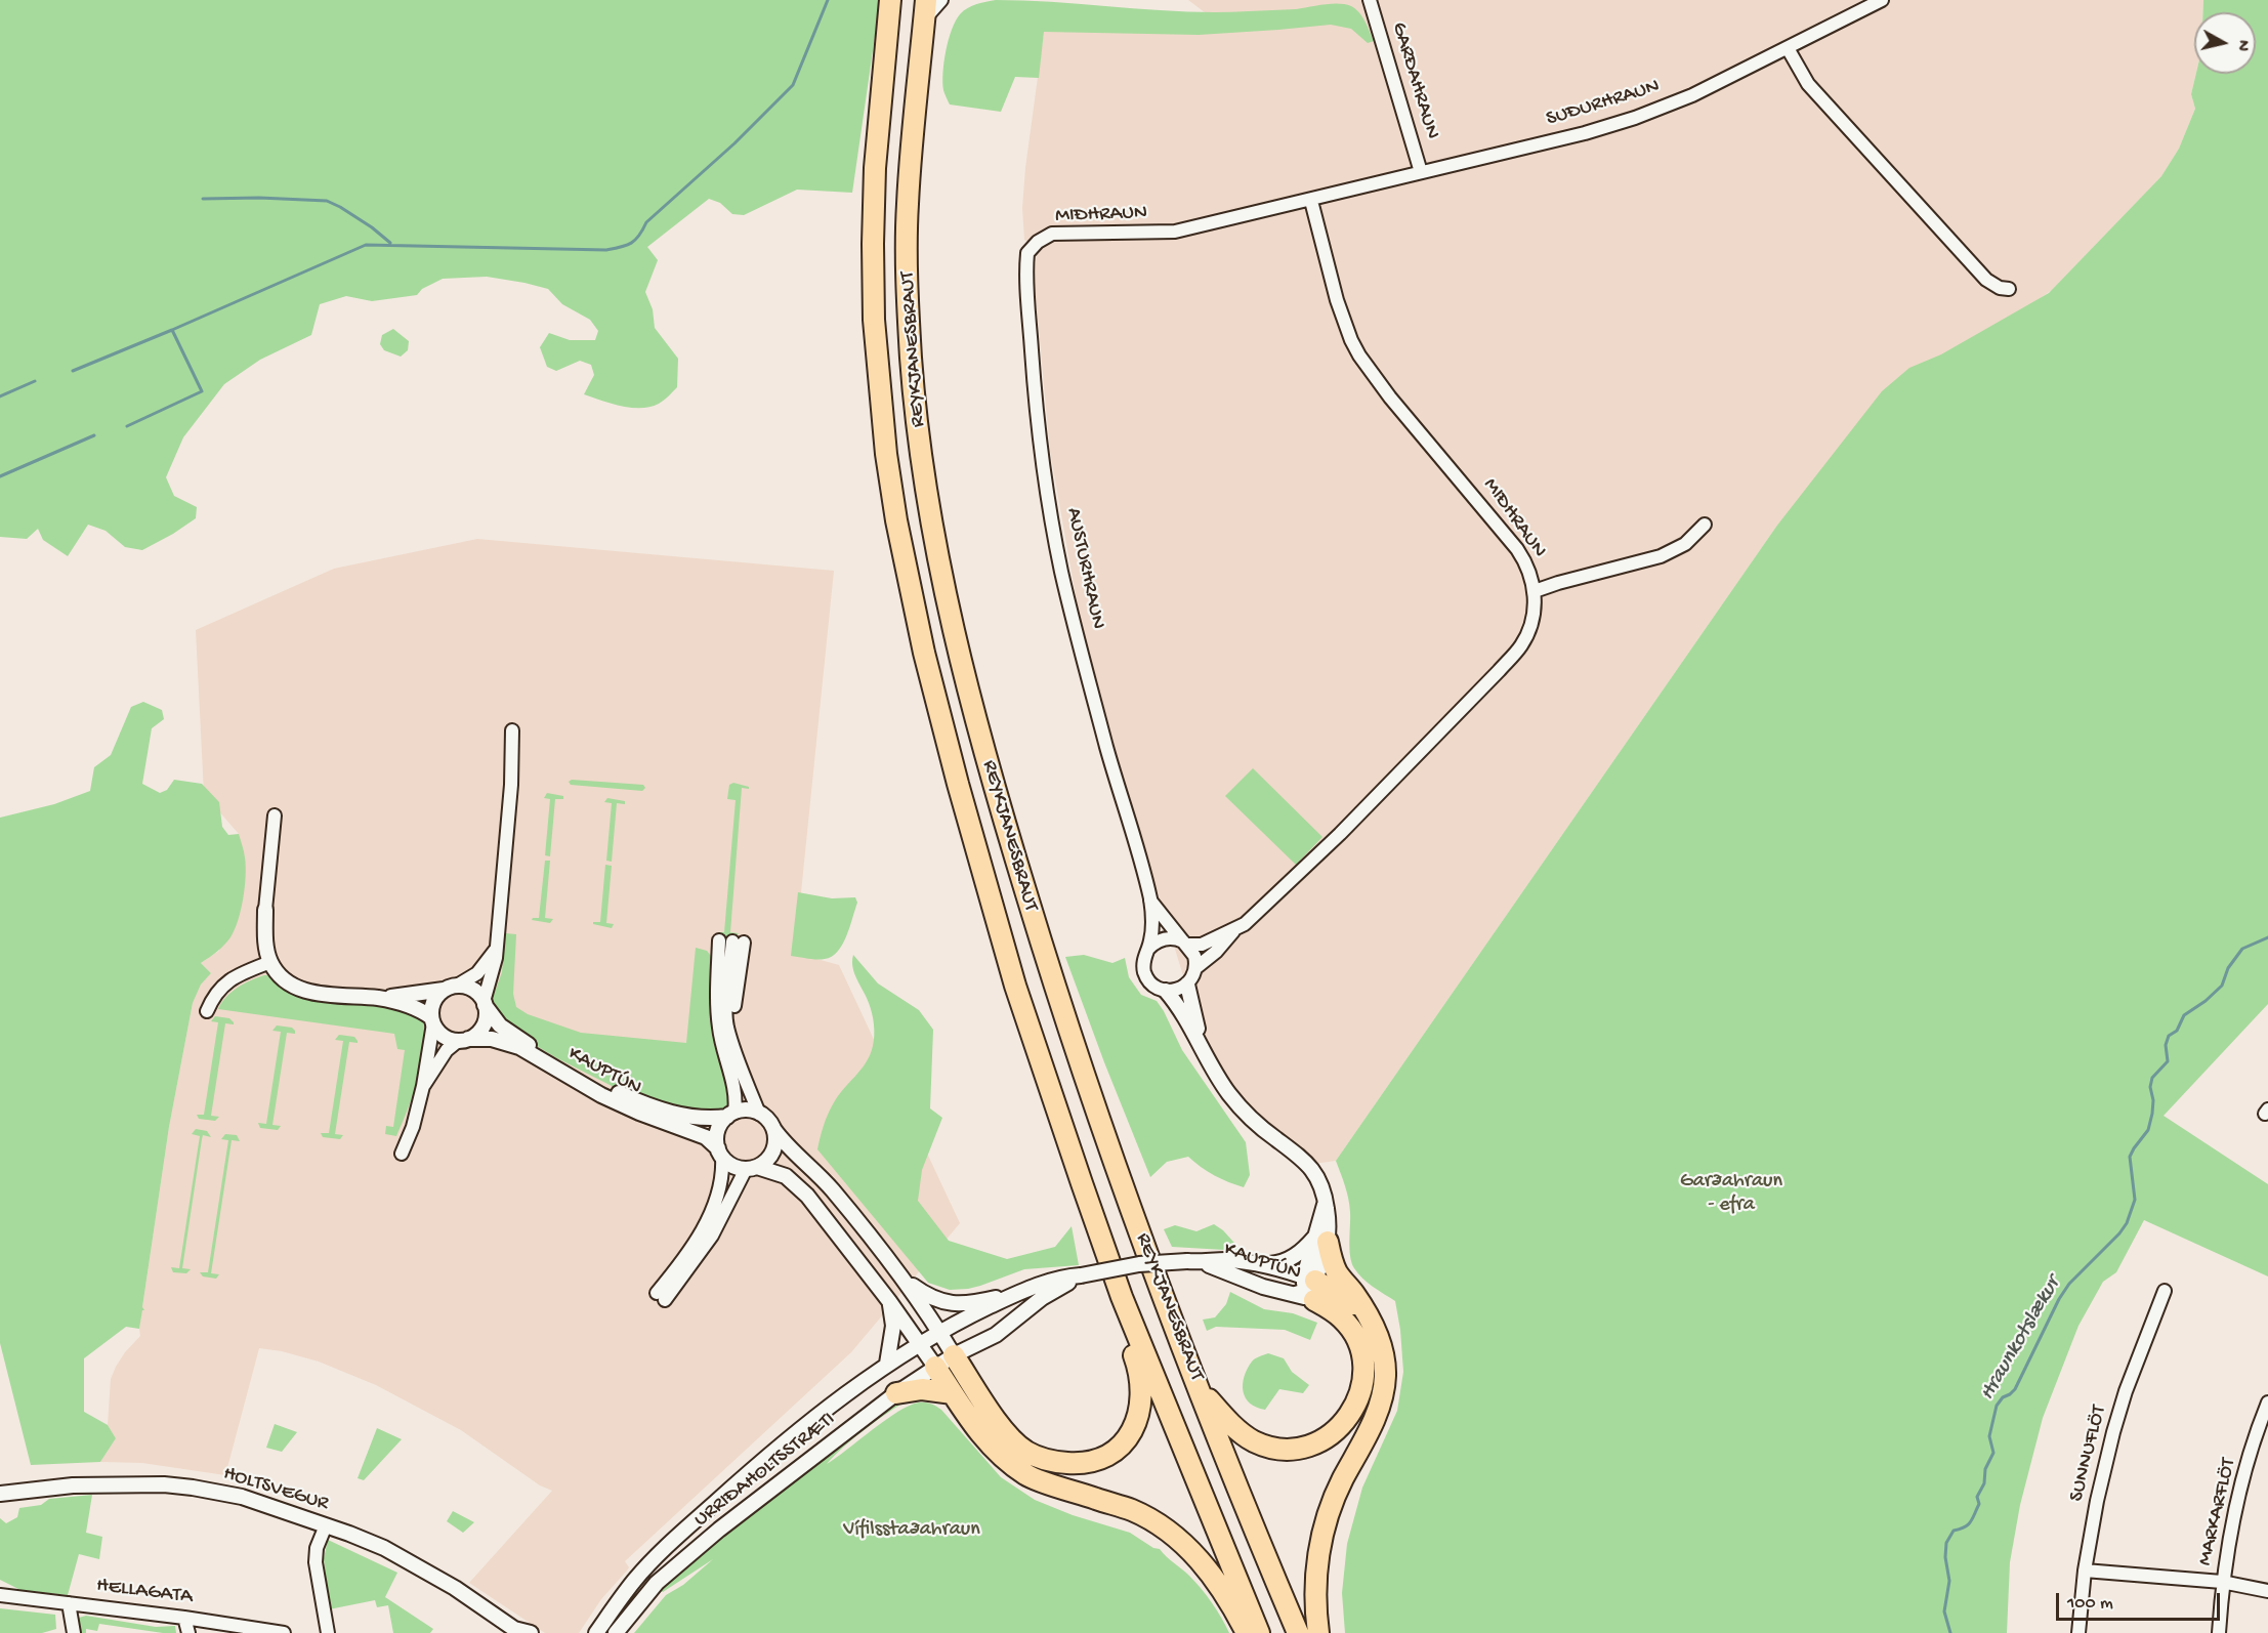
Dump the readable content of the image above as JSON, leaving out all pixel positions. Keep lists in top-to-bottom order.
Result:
{
  "streets": {
    "highway": ["REYKJANESBRAUT"],
    "street": [
      "GARÐAHRAUN",
      "SUÐURHRAUN",
      "MIÐHRAUN",
      "AUSTURHRAUN",
      "KAUPTÚN",
      "SUNNUFLÖT",
      "URRIÐAHOLTSSTRÆTI",
      "HOLTSVEGUR",
      "MARKARFLÖT",
      "HELLAGATA"
    ]
  },
  "crossings": [
    ["GARÐAHRAUN", "SUÐURHRAUN"],
    ["GARÐAHRAUN", "MIÐHRAUN"],
    ["SUÐURHRAUN", "MIÐHRAUN"],
    ["MIÐHRAUN", "AUSTURHRAUN"],
    ["AUSTURHRAUN", "KAUPTÚN"],
    ["KAUPTÚN", "URRIÐAHOLTSSTRÆTI"]
  ],
  "water": ["Hraunkotslækur"],
  "parks": ["Garðahraun - efra", "Vífilsstaðahraun"],
  "scale_bar": "100 m",
  "north": "right"
}
